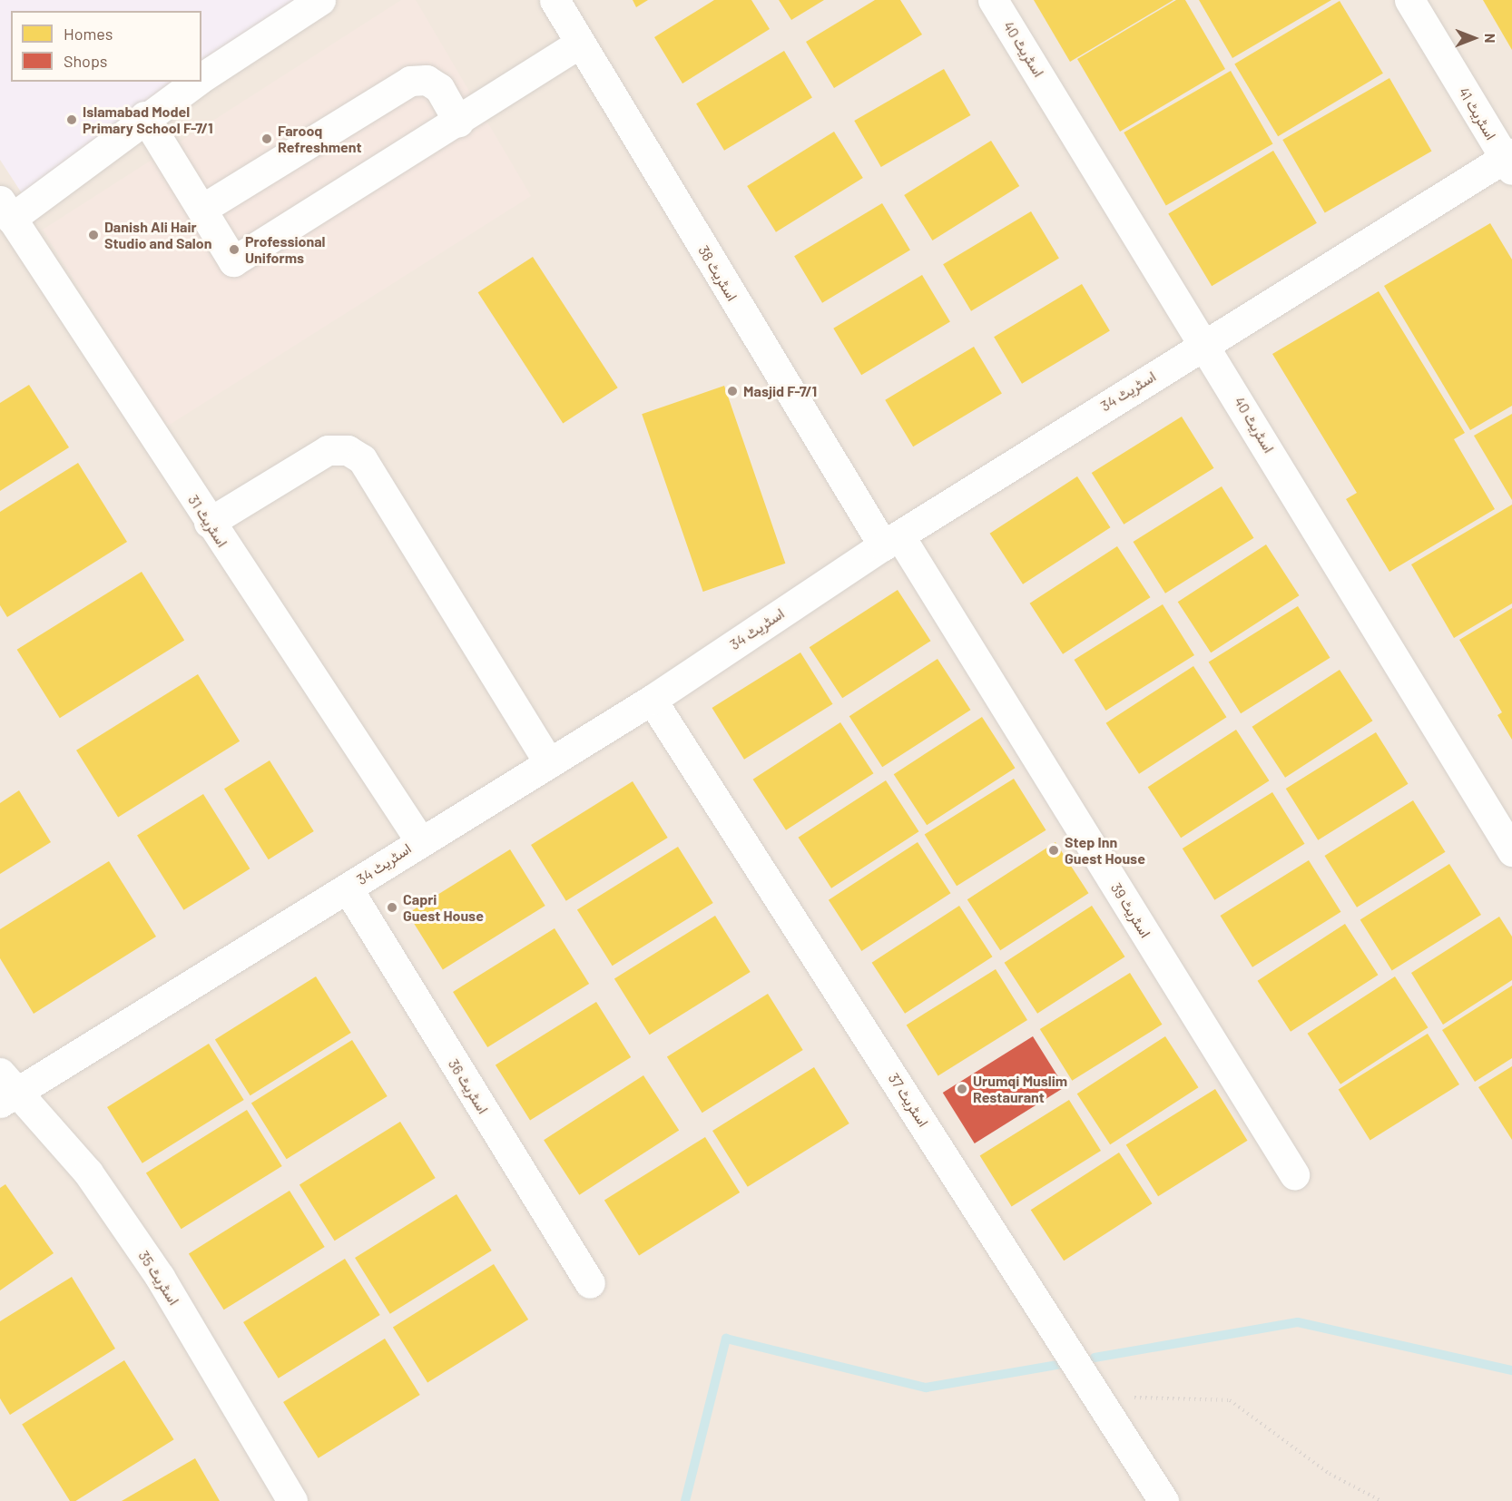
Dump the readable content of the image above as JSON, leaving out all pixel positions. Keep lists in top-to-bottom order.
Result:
{
  "streets": {
    "street": [
      "اسٹریٹ 40",
      "اسٹریٹ 41",
      "اسٹریٹ 38",
      "اسٹریٹ 34",
      "اسٹریٹ 31",
      "اسٹریٹ 39",
      "اسٹریٹ 36",
      "اسٹریٹ 37",
      "اسٹریٹ 35"
    ]
  },
  "crossings": [
    ["اسٹریٹ 40", "اسٹریٹ 34"],
    ["اسٹریٹ 41", "اسٹریٹ 34"],
    ["اسٹریٹ 38", "اسٹریٹ 34"],
    ["اسٹریٹ 38", "اسٹریٹ 39"],
    ["اسٹریٹ 34", "اسٹریٹ 31"],
    ["اسٹریٹ 34", "اسٹریٹ 39"],
    ["اسٹریٹ 34", "اسٹریٹ 36"],
    ["اسٹریٹ 34", "اسٹریٹ 37"],
    ["اسٹریٹ 34", "اسٹریٹ 35"]
  ],
  "places": [
    "Islamabad Model Primary School F-7/1",
    "Farooq Refreshment",
    "Danish Ali Hair Studio and Salon",
    "Professional Uniforms",
    "Masjid F-7/1",
    "Step Inn Guest House",
    "Capri Guest House",
    "Urumqi Muslim Restaurant"
  ],
  "legend": ["Homes", "Shops"],
  "north": "right"
}
